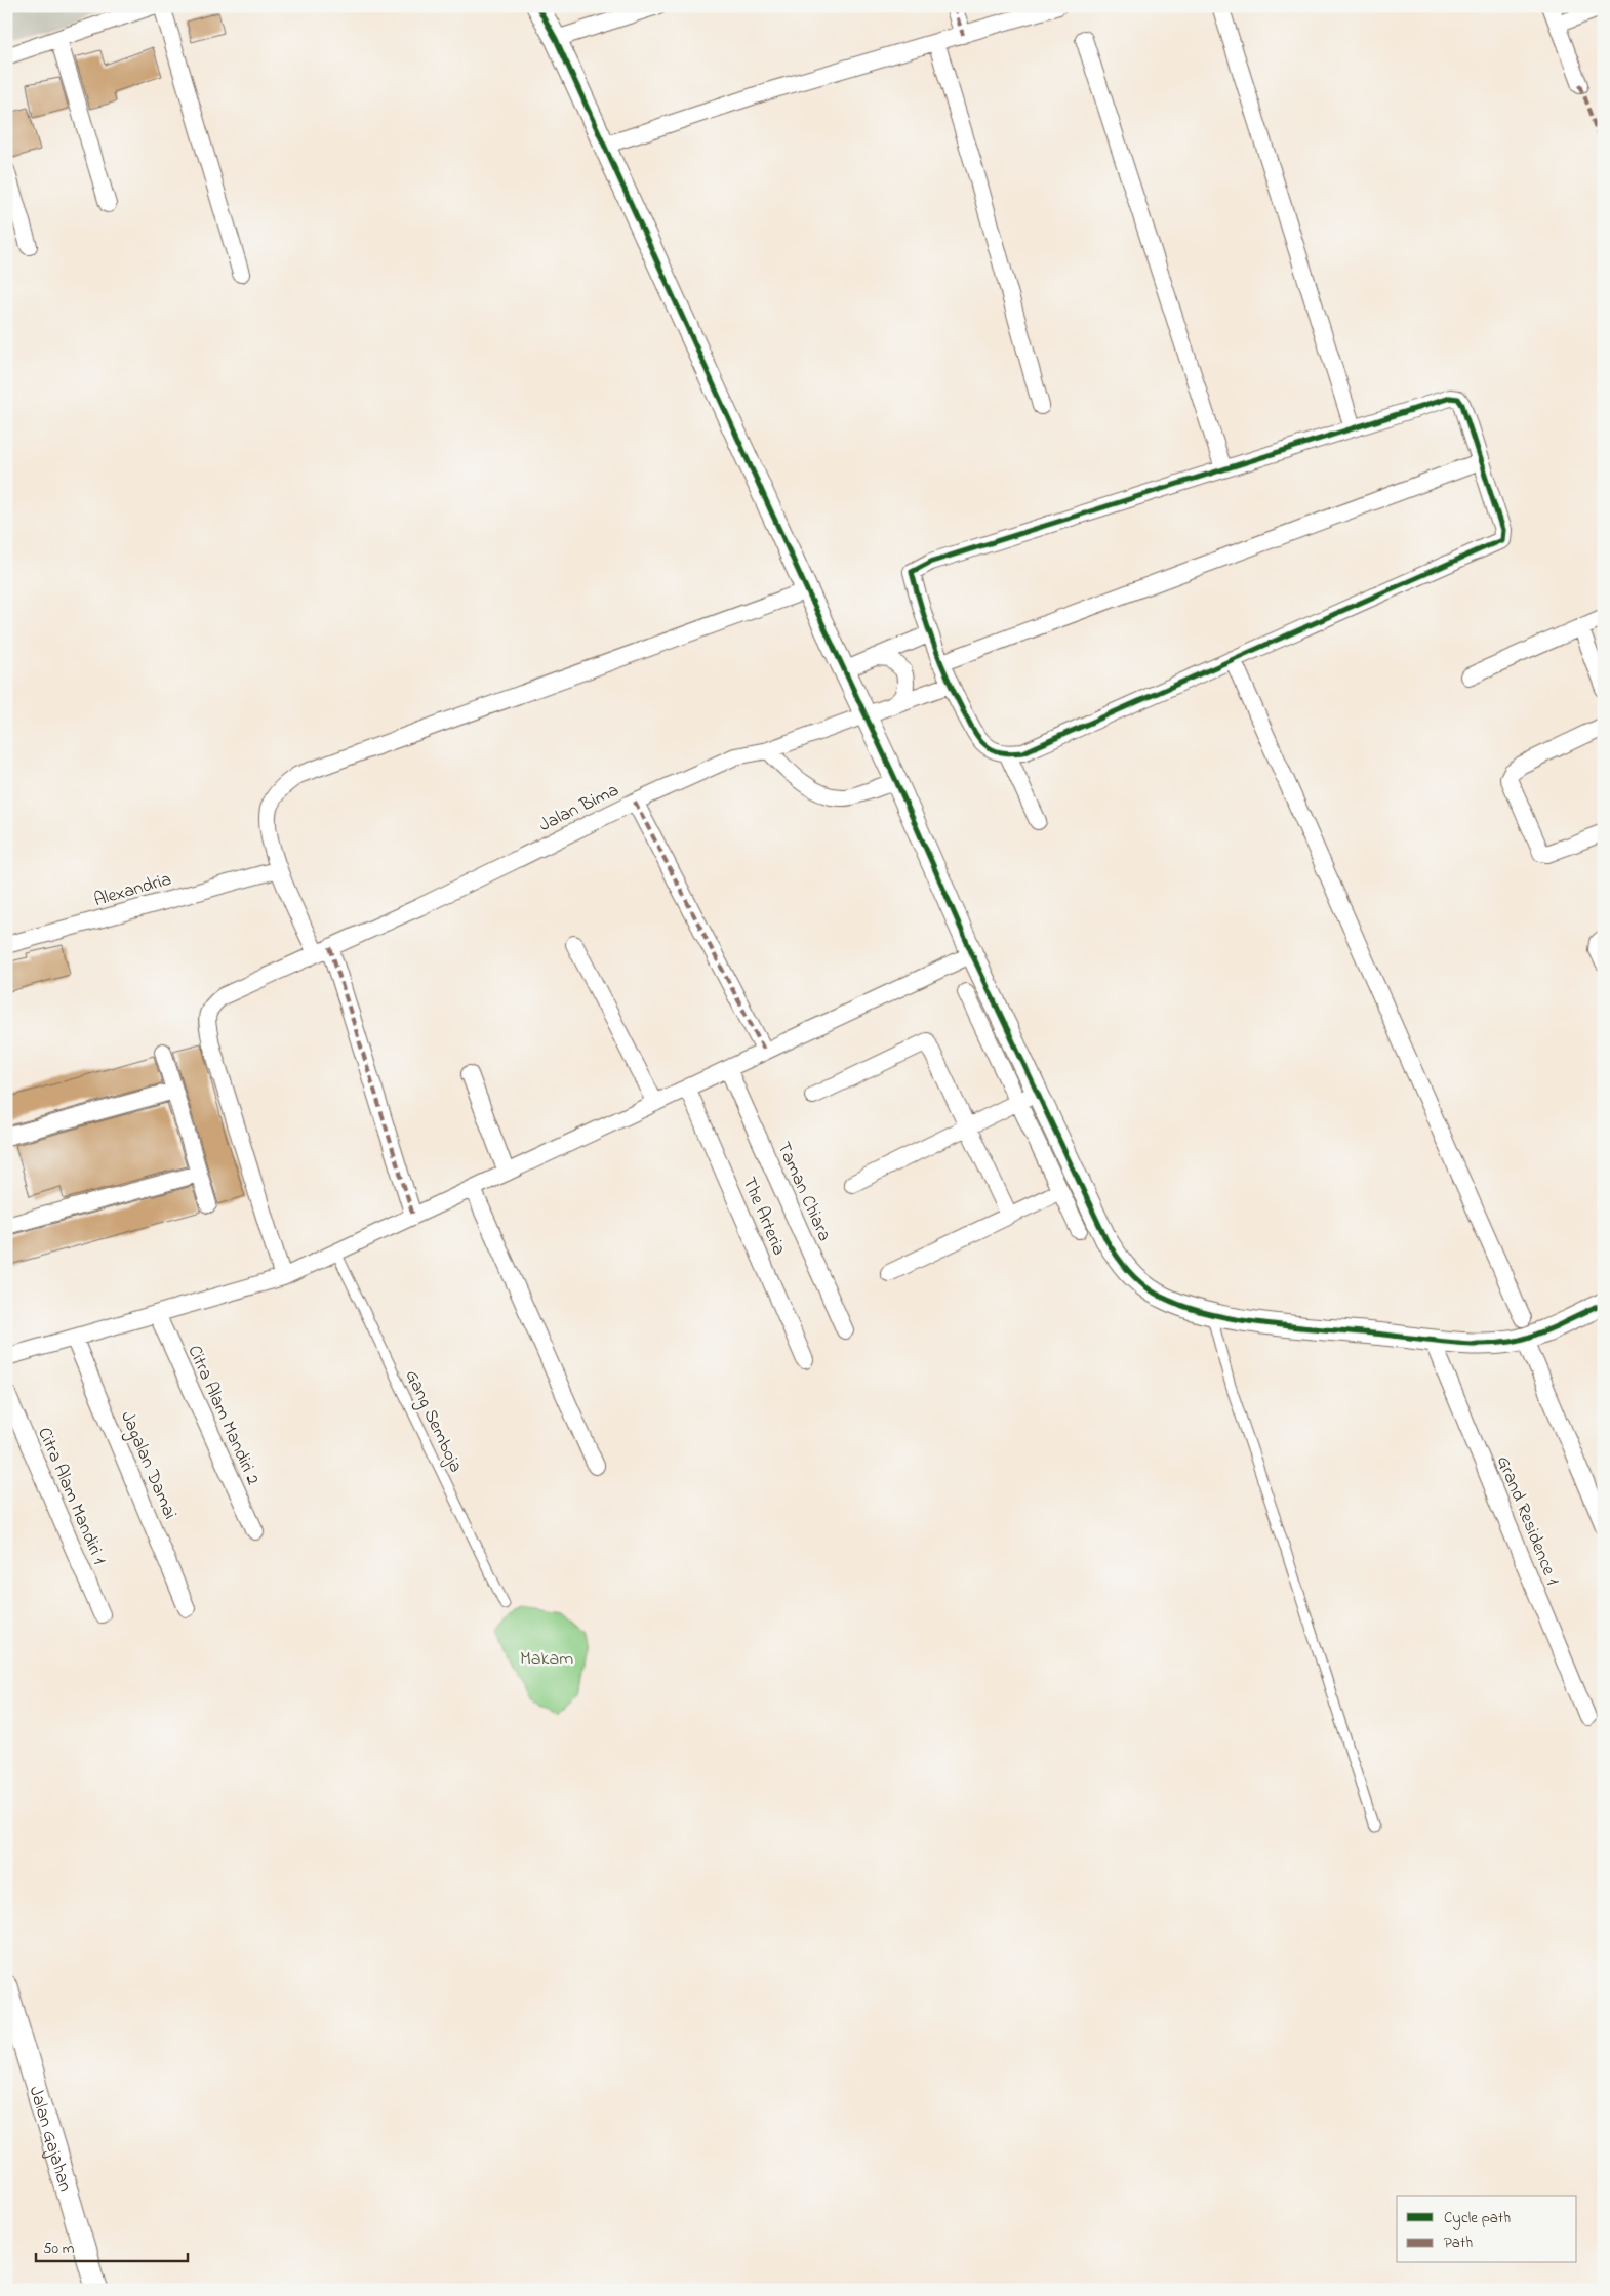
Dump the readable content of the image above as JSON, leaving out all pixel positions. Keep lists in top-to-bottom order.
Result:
{
  "streets": {
    "street": [
      "Jalan Bima",
      "Alexandria",
      "Taman Chiara",
      "The Arteria",
      "Citra Alam Mandiri 2",
      "Jagalan Damai",
      "Citra Alam Mandiri 1",
      "Grand Residence 1",
      "Jalan Gajahan"
    ],
    "lane": ["Gang Semboja"]
  },
  "parks": ["Makam"],
  "legend": ["Cycle path", "Path"],
  "scale_bar": "50 m"
}
